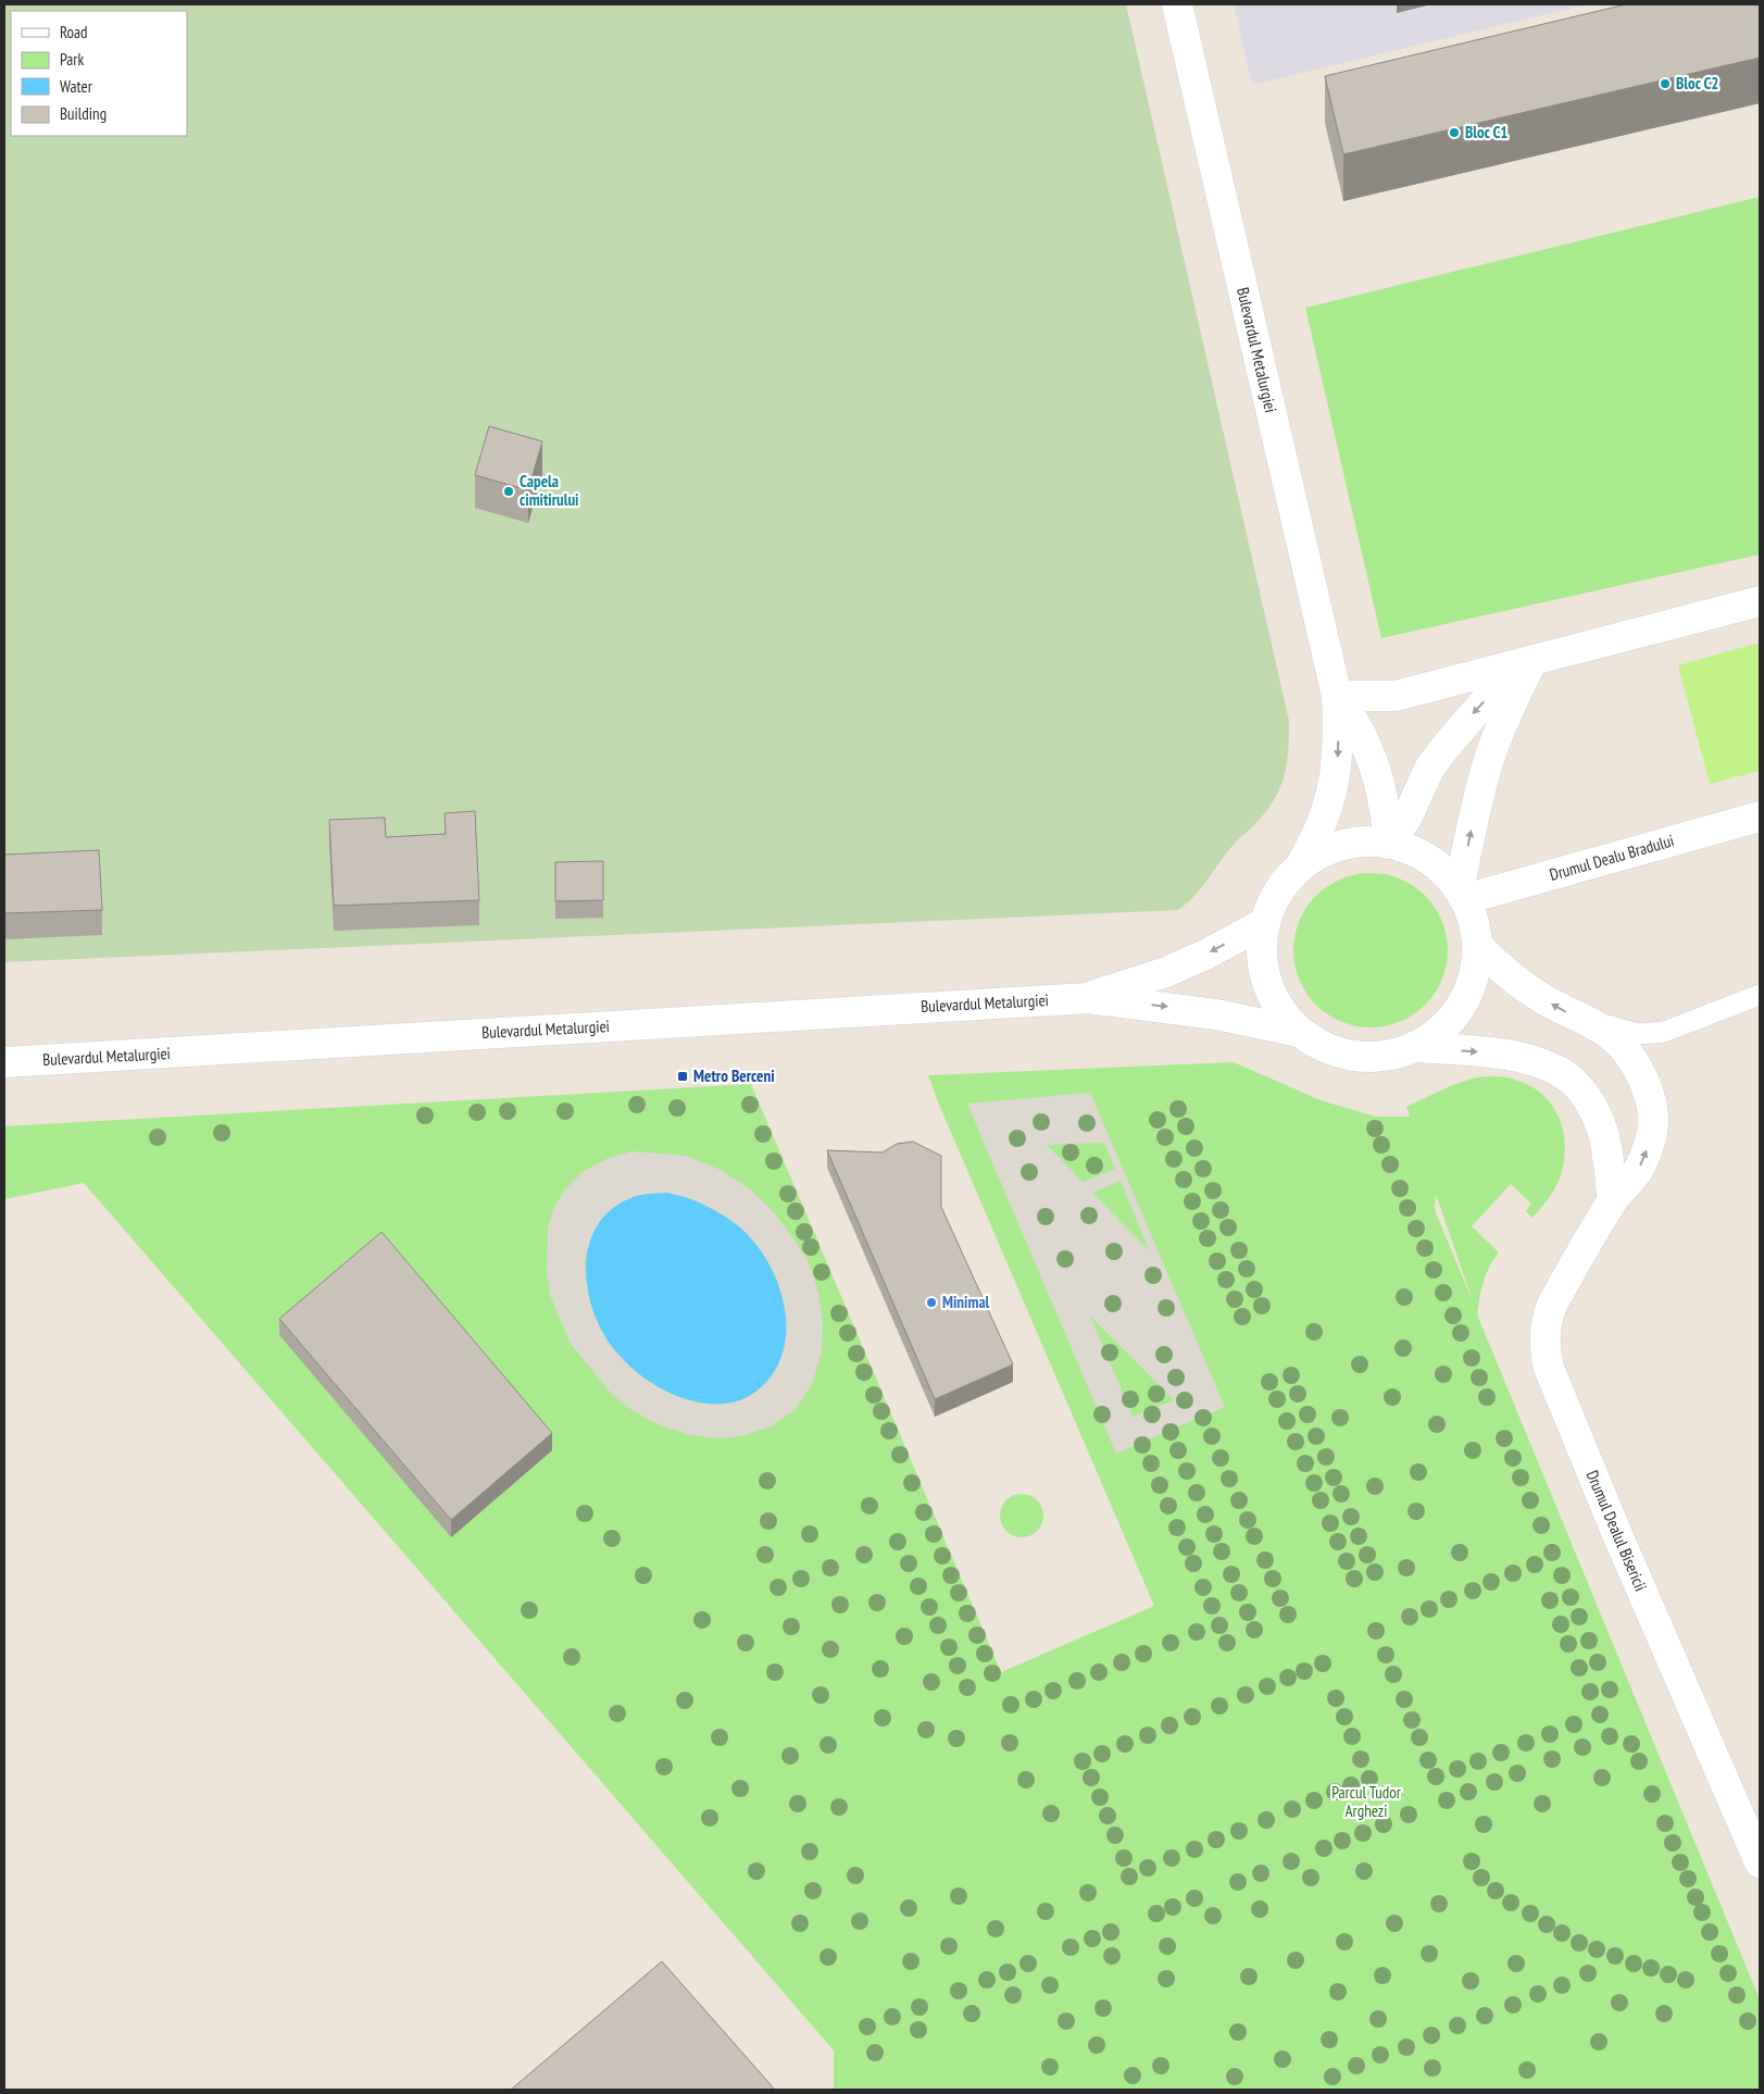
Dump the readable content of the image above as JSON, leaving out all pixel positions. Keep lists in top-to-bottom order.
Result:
{
  "streets": {
    "main road": ["Bulevardul Metalurgiei", "Drumul Dealu Bradului", "Drumul Dealul Bisericii"]
  },
  "parks": ["Parcul Tudor Arghezi"],
  "places": {
    "other": [
      "Bloc C2",
      "Bloc C1",
      "Capela cimitirului",
      "Minimal"
    ],
    "transit": ["Metro Berceni"]
  },
  "legend": [
    "Road",
    "Park",
    "Water",
    "Building"
  ]
}
